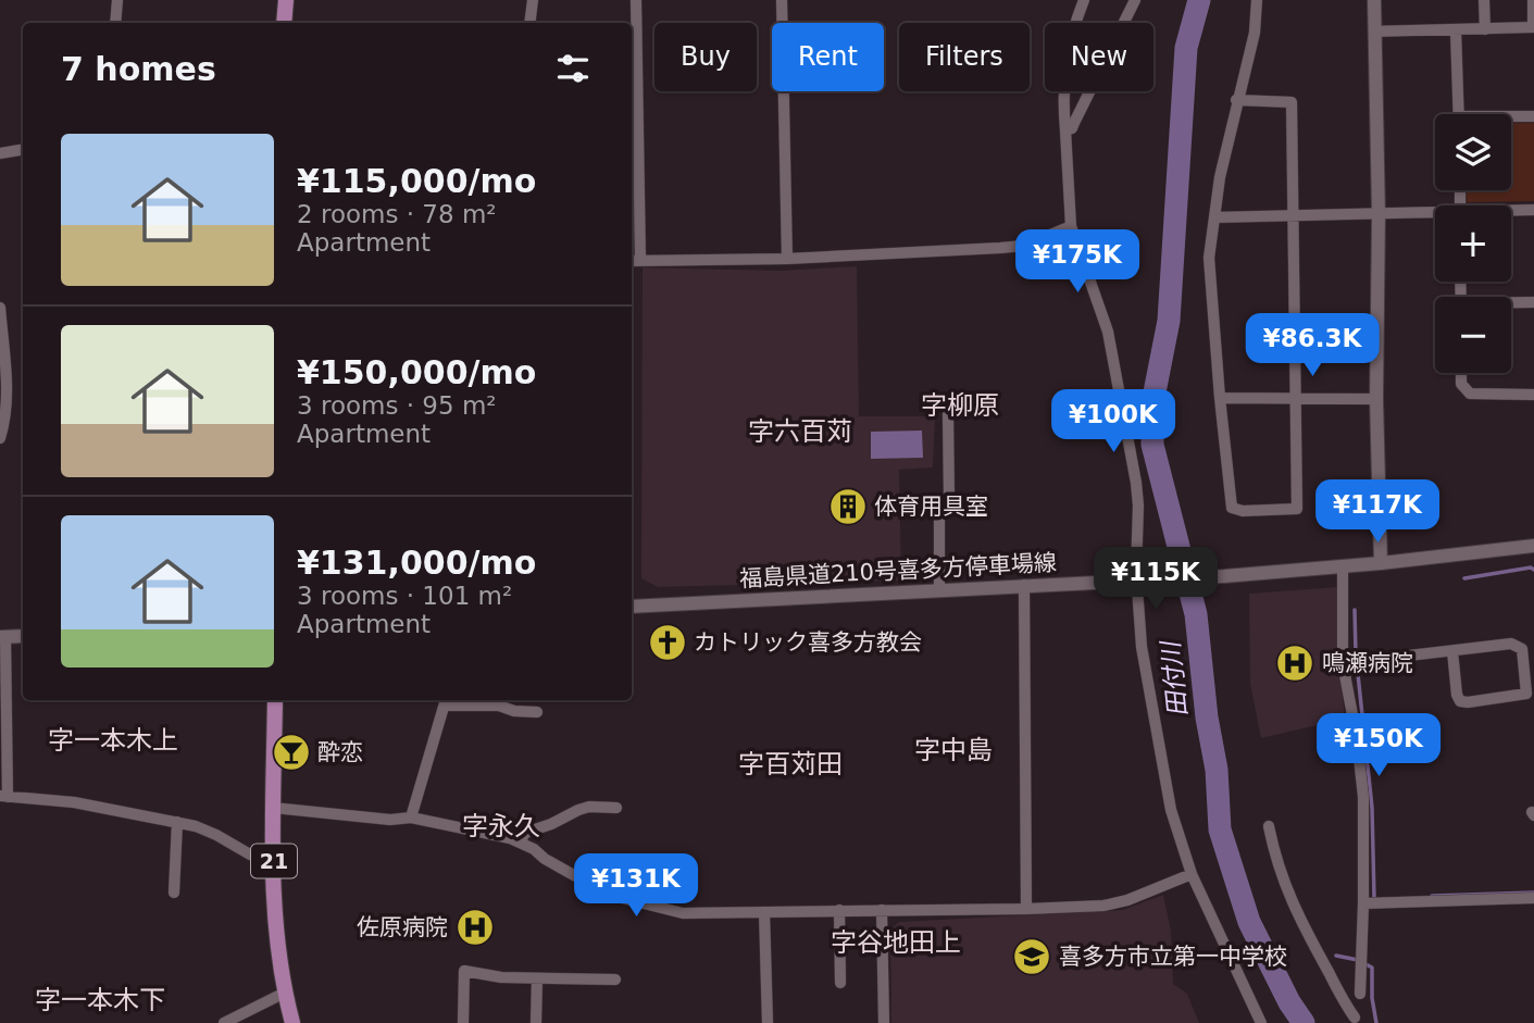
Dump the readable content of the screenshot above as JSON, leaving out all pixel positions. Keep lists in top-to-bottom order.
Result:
{
  "streets": {
    "main road": ["福島県道210号喜多方停車場線", "21"]
  },
  "districts": [
    "字柳原",
    "字六百苅",
    "字一本木上",
    "字中島",
    "字百苅田",
    "字永久",
    "字谷地田上",
    "字一本木下"
  ],
  "water": ["田付川"],
  "places": {
    "building": ["体育用具室"],
    "church": ["カトリック喜多方教会"],
    "hospital": ["鳴瀬病院", "佐原病院"],
    "bar": ["酔恋"],
    "school or university": ["喜多方市立第一中学校"]
  },
  "page": {
    "chip": [
      "Buy",
      "Rent",
      "Filters",
      "New"
    ],
    "heading": "7 homes",
    "map_buttons": ["+", "−"],
    "list": [
      {
        "name": "¥115,000/mo",
        "note": "2 rooms · 78 m² · Apartment"
      },
      {
        "name": "¥150,000/mo",
        "note": "3 rooms · 95 m² · Apartment"
      },
      {
        "name": "¥131,000/mo",
        "note": "3 rooms · 101 m² · Apartment"
      }
    ],
    "price": [
      "¥175K",
      "¥86.3K",
      "¥100K",
      "¥117K",
      "¥115K",
      "¥150K",
      "¥131K"
    ]
  }
}
